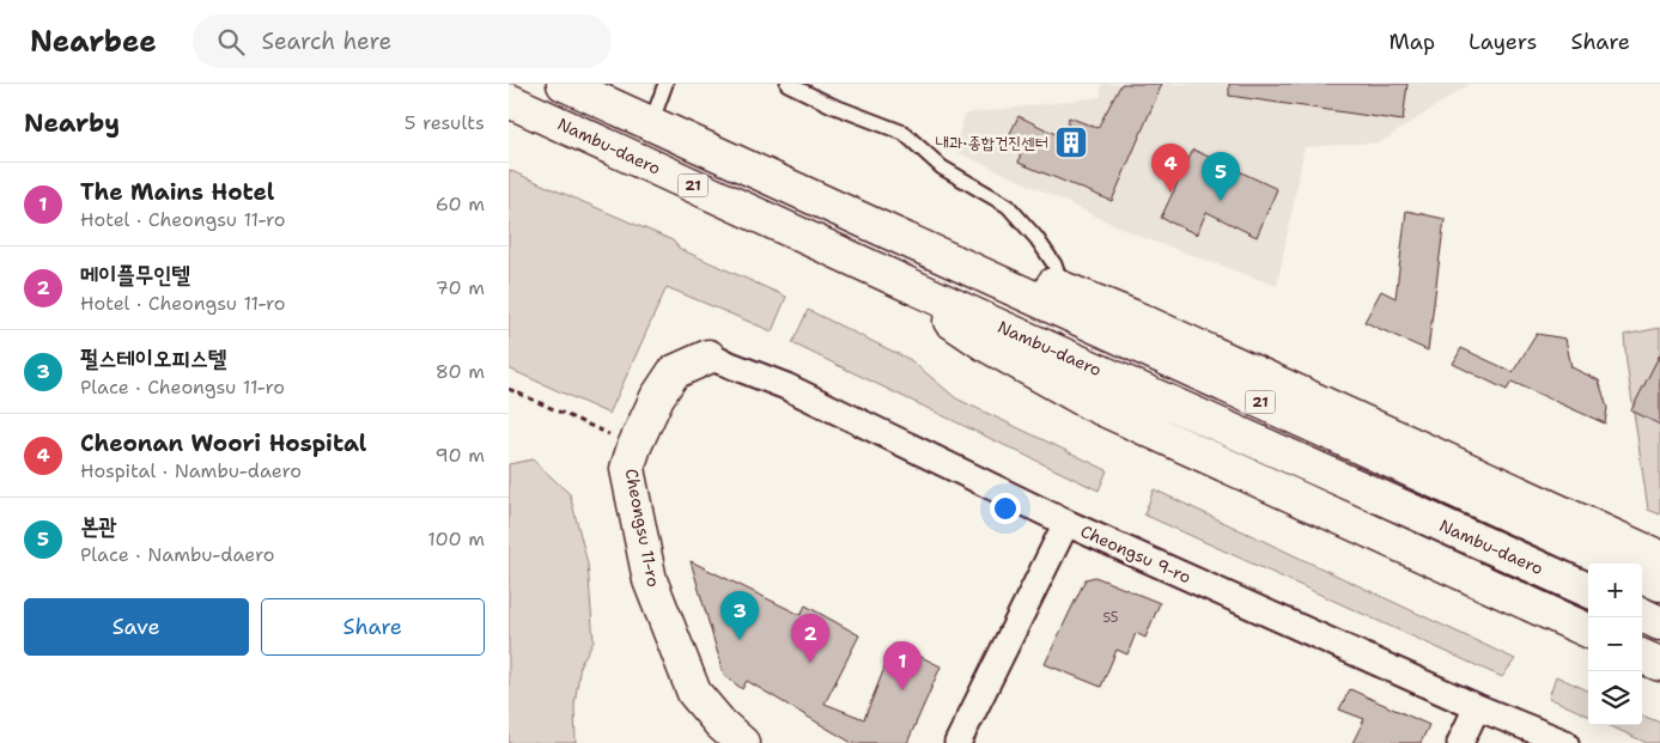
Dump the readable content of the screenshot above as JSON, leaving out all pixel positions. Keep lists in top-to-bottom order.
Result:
{
  "streets": {
    "main road": ["Nambu-daero", "21", "Cheongsu 11-ro"],
    "street": ["Cheongsu 9-ro"]
  },
  "crossings": [
    ["Cheongsu 11-ro", "Cheongsu 9-ro"]
  ],
  "places": {
    "building": ["내과·종합건진센터"]
  },
  "house_numbers": ["55"],
  "page": {
    "header": "Nearbee",
    "search": "Search here",
    "nav": ["Map", "Layers", "Share"],
    "heading": ["Nearby", "5 results"],
    "pins": [
      "4",
      "5",
      "3",
      "2",
      "1"
    ],
    "list": [
      {
        "mark": "1",
        "name": "The Mains Hotel",
        "note": "Hotel · Cheongsu 11-ro",
        "value": "60 m"
      },
      {
        "mark": "2",
        "name": "메이플무인텔",
        "note": "Hotel · Cheongsu 11-ro",
        "value": "70 m"
      },
      {
        "mark": "3",
        "name": "펄스테이오피스텔",
        "note": "Place · Cheongsu 11-ro",
        "value": "80 m"
      },
      {
        "mark": "4",
        "name": "Cheonan Woori Hospital",
        "note": "Hospital · Nambu-daero",
        "value": "90 m"
      },
      {
        "mark": "5",
        "name": "본관",
        "note": "Place · Nambu-daero",
        "value": "100 m"
      }
    ],
    "map_buttons": ["+", "−"],
    "buttons": ["Save", "Share"]
  }
}
